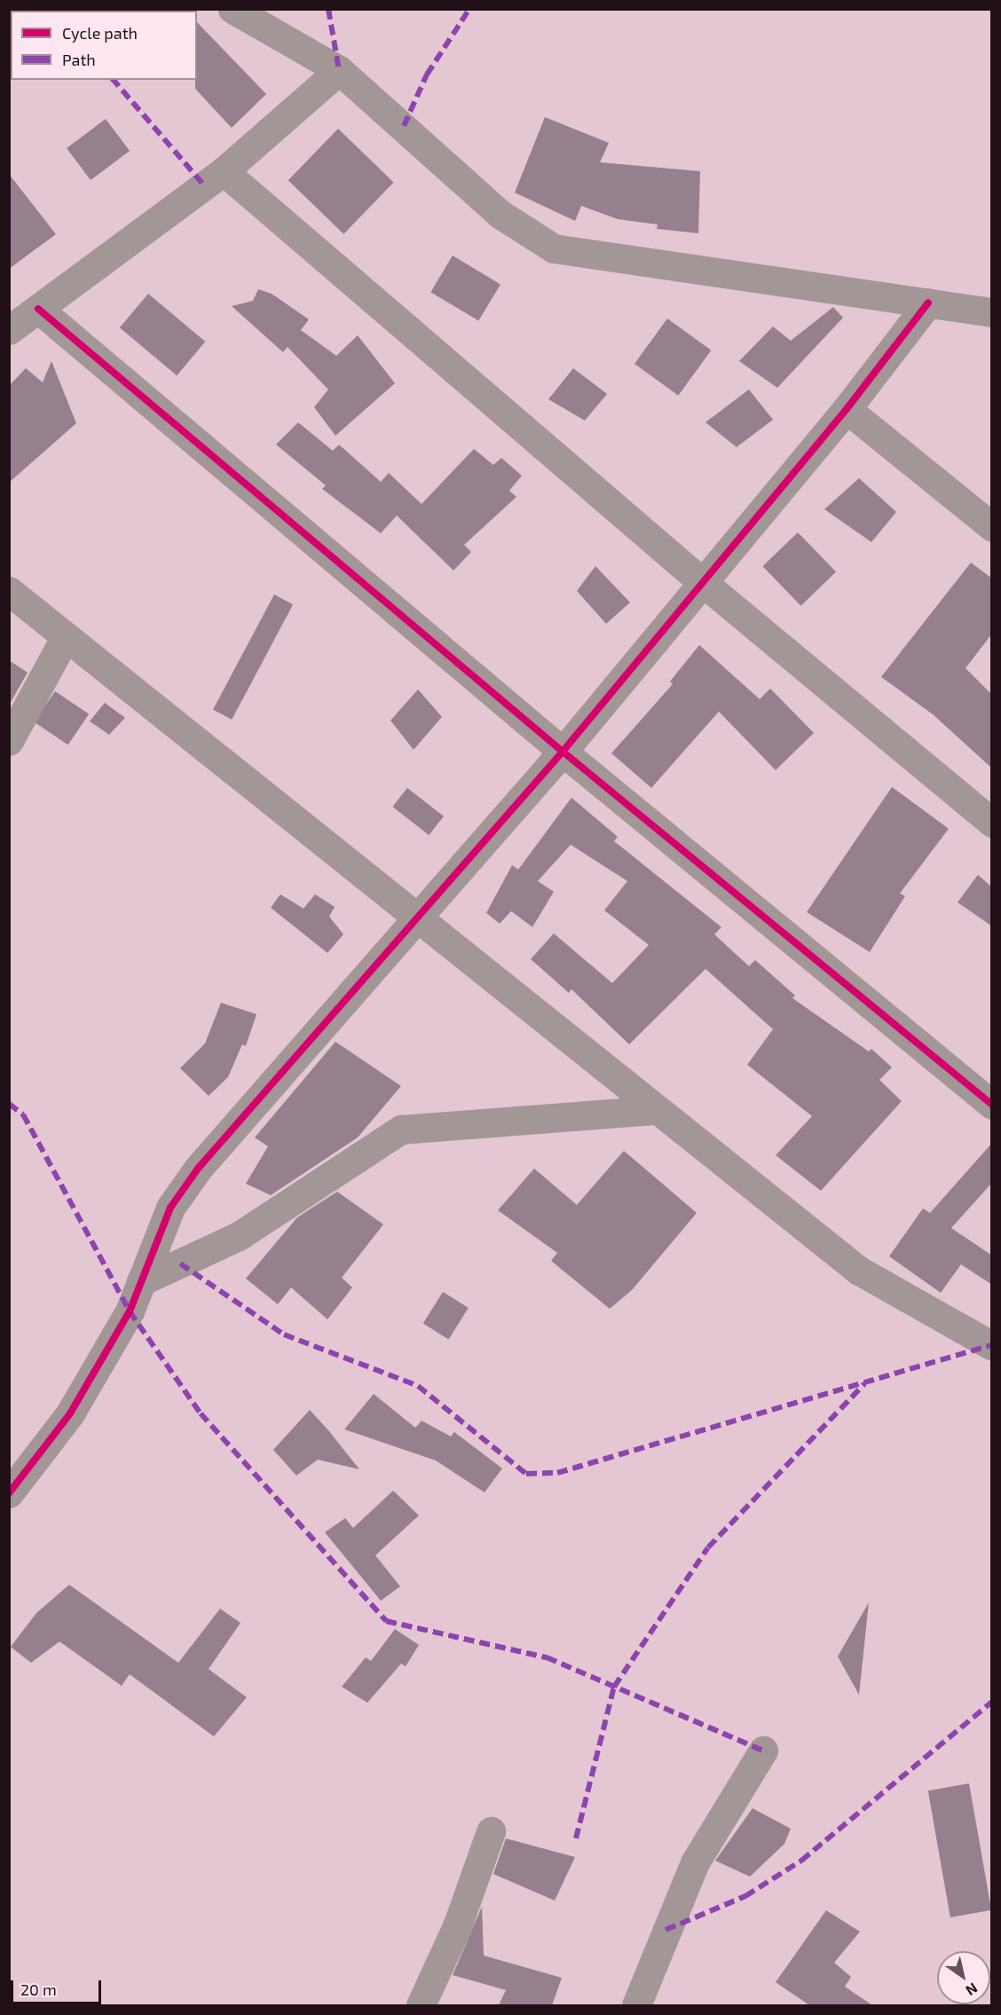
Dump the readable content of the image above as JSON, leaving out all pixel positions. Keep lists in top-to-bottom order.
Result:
{
  "legend": ["Cycle path", "Path"],
  "scale_bar": "20 m",
  "north": "bottom right"
}
